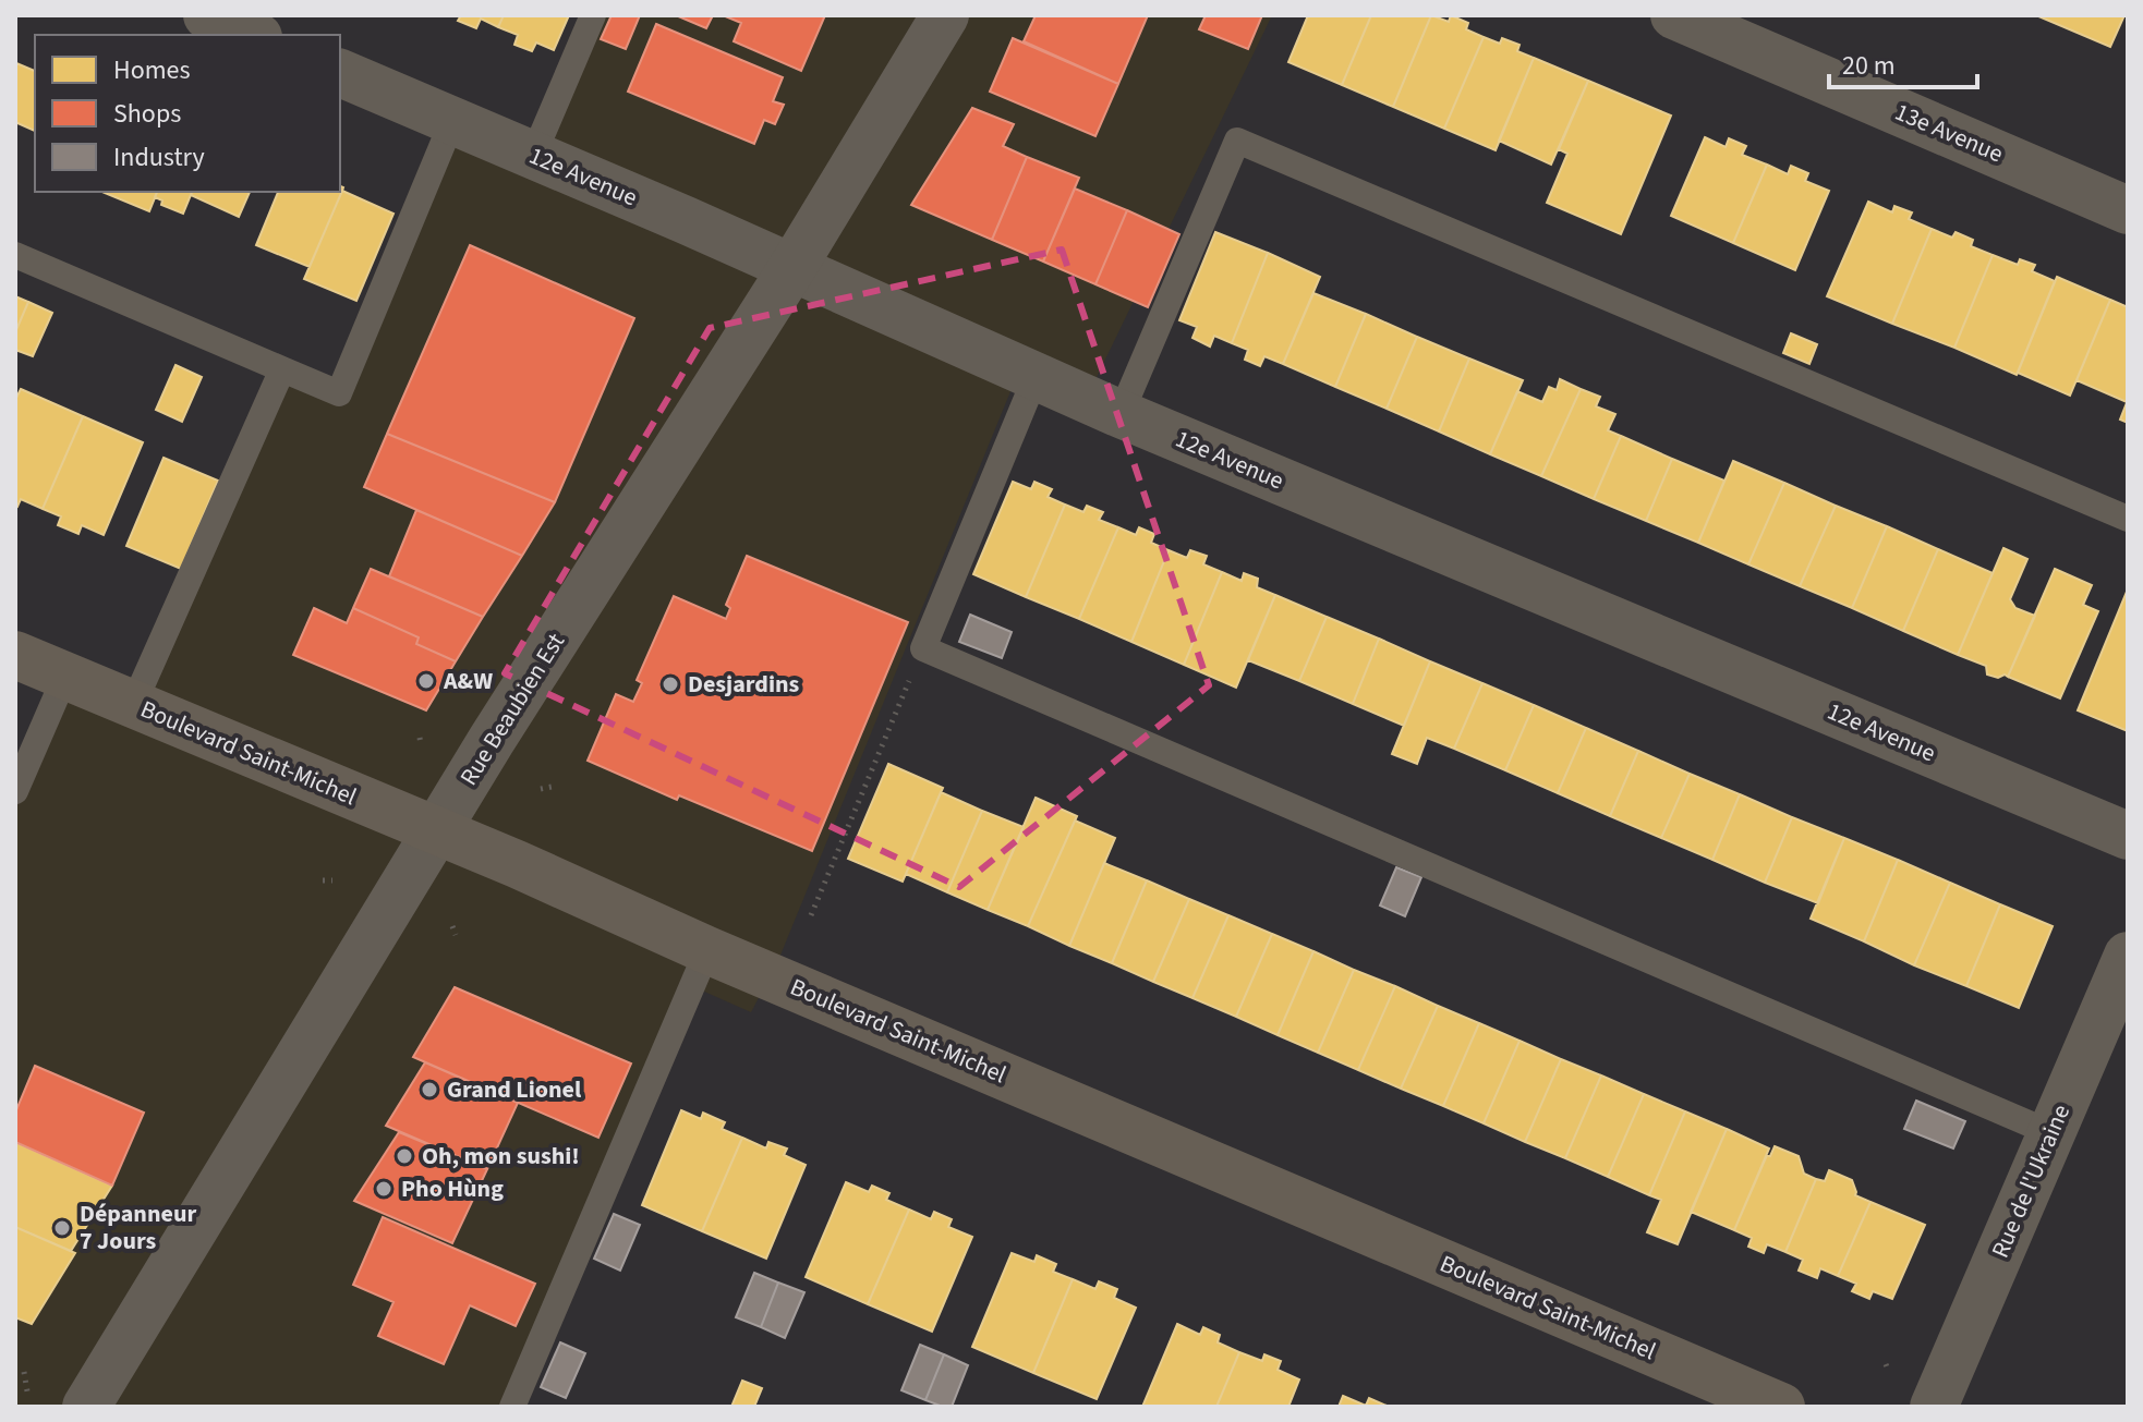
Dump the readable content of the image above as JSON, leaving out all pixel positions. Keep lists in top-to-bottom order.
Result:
{
  "streets": {
    "main road": ["Boulevard Saint-Michel"],
    "street": [
      "13e Avenue",
      "12e Avenue",
      "Rue Beaubien Est",
      "Rue de l'Ukraine"
    ]
  },
  "crossings": [
    ["12e Avenue", "Rue Beaubien Est"],
    ["Rue Beaubien Est", "Boulevard Saint-Michel"]
  ],
  "places": [
    "A&W",
    "Desjardins",
    "Grand Lionel",
    "Oh, mon sushi!",
    "Pho Hùng",
    "Dépanneur 7 Jours"
  ],
  "legend": ["Homes", "Shops", "Industry"],
  "scale_bar": "20 m"
}
